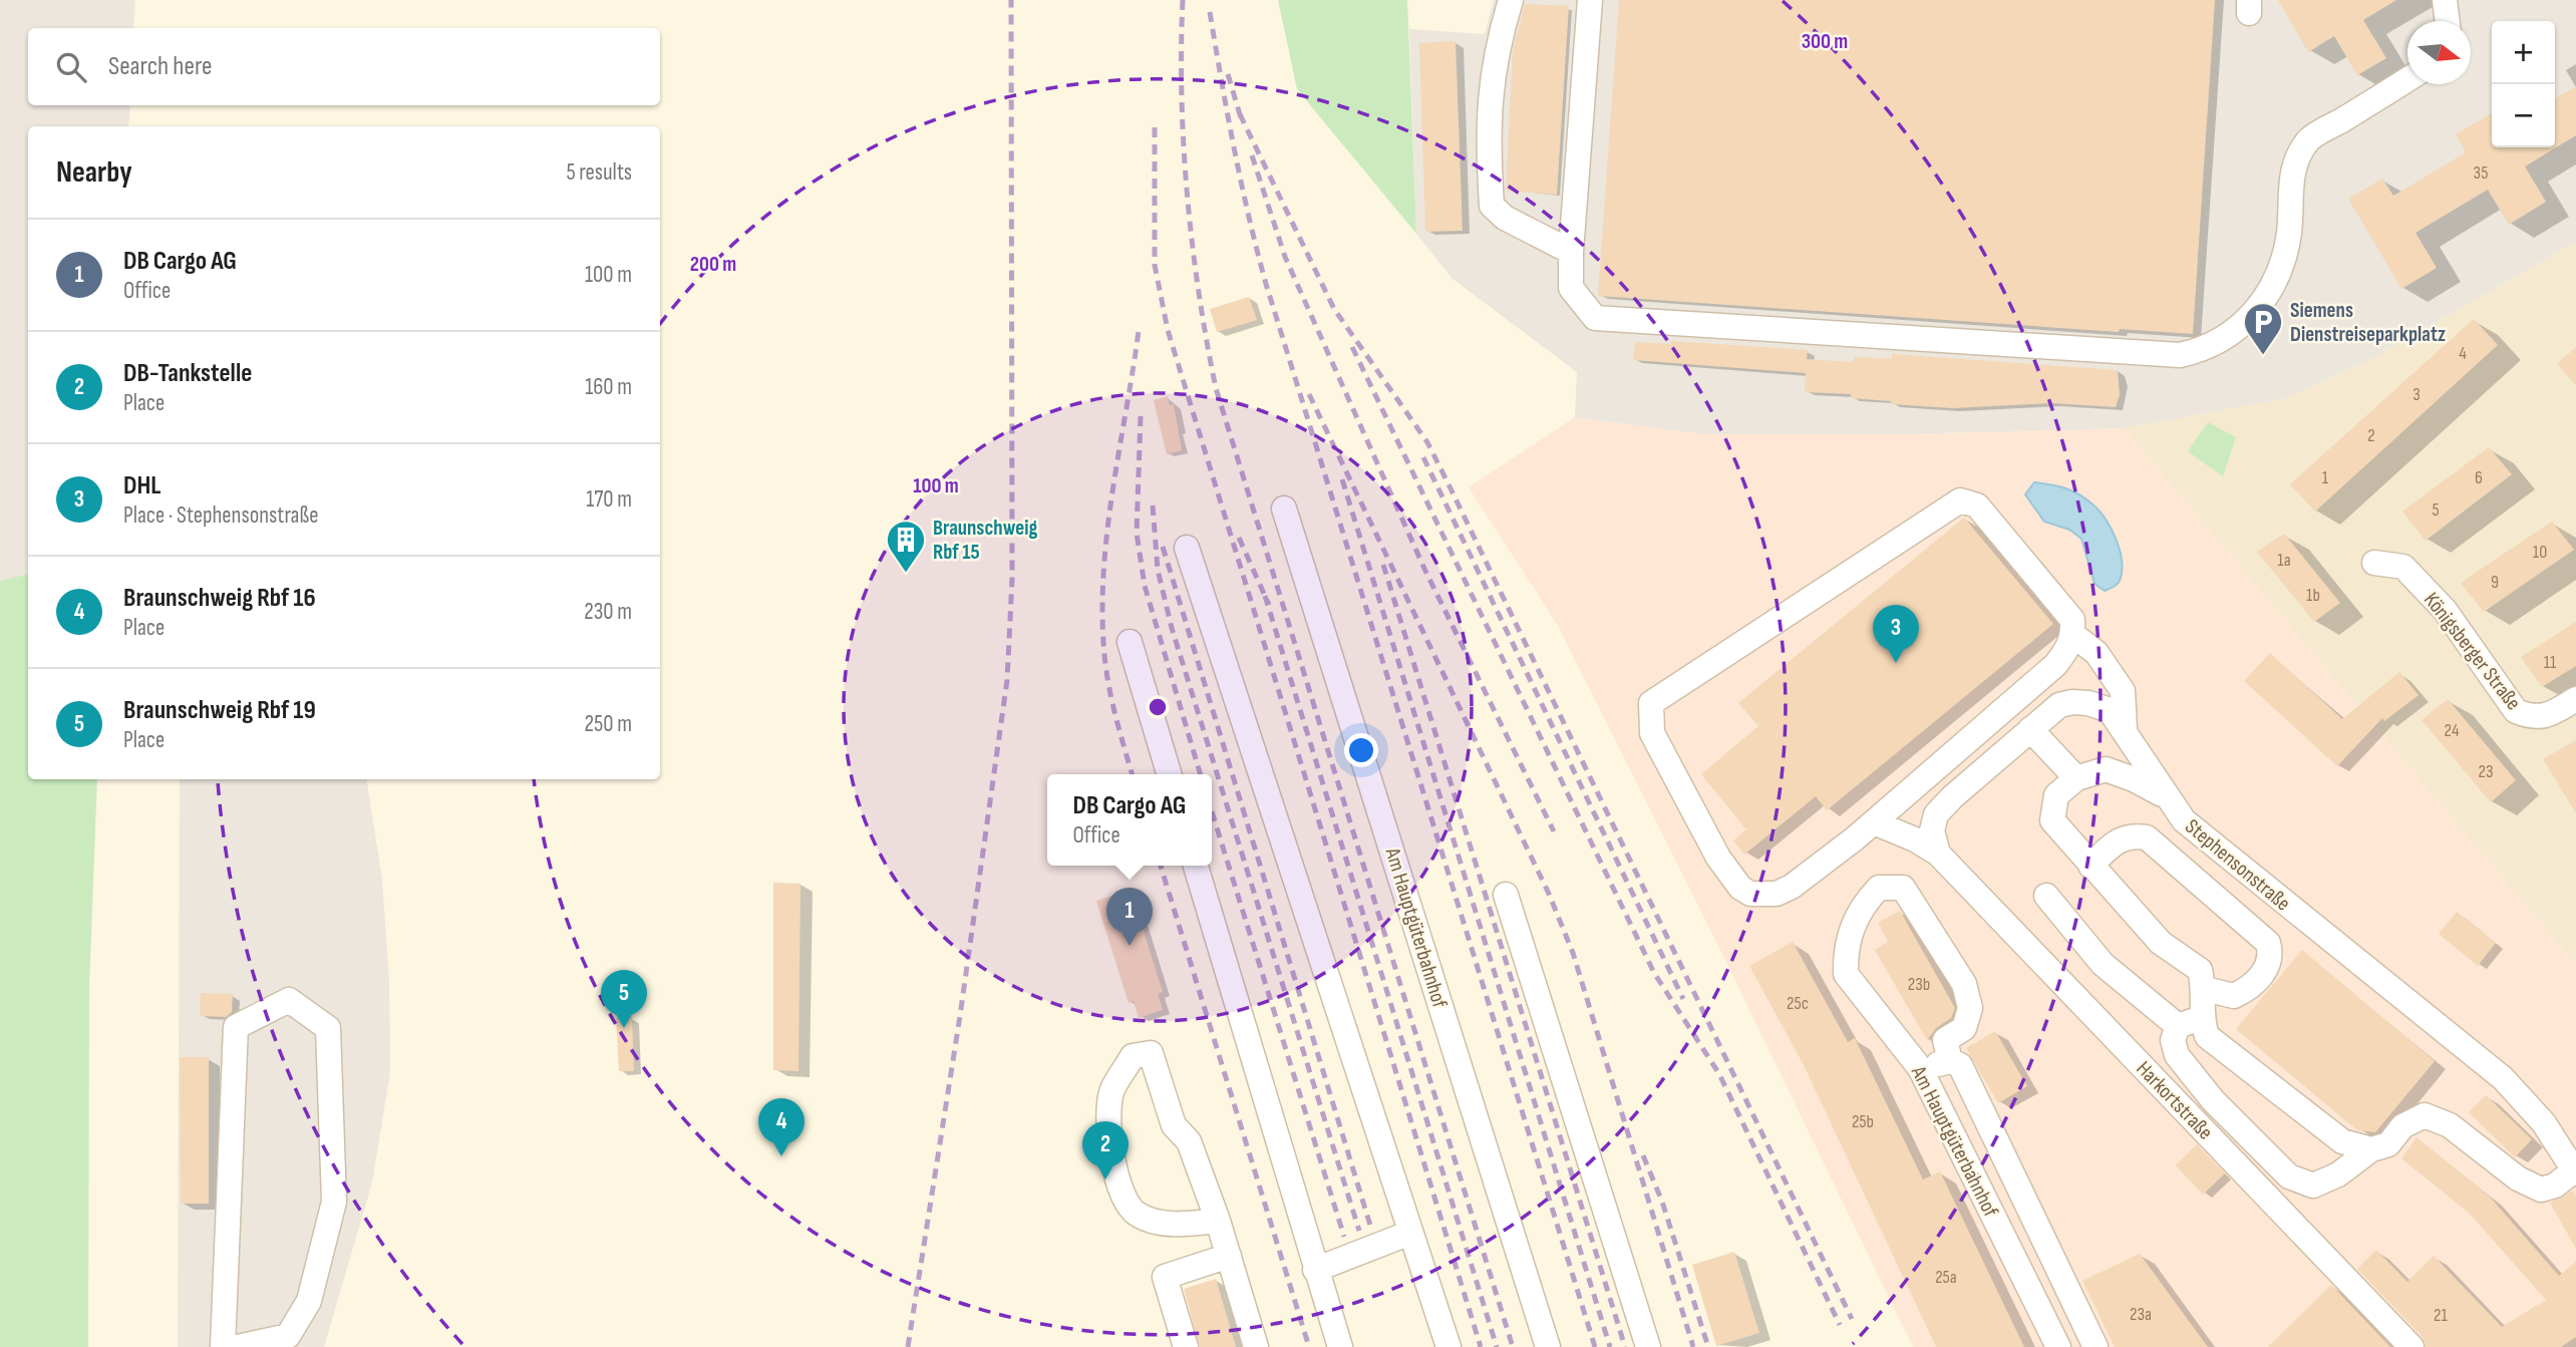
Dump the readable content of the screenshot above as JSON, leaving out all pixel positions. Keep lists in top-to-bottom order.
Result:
{
  "streets": {
    "street": [
      "Königsberger Straße",
      "Stephensonstraße",
      "Am Hauptgüterbahnhof",
      "Harkortstraße"
    ]
  },
  "crossings": [
    ["Stephensonstraße", "Harkortstraße"]
  ],
  "places": {
    "parking": ["Siemens Dienstreiseparkplatz"],
    "building": ["Braunschweig Rbf 15"]
  },
  "house_numbers": [
    "35",
    "4",
    "3",
    "2",
    "1",
    "6",
    "5",
    "10",
    "1a",
    "9",
    "1b",
    "11",
    "24",
    "23",
    "23b",
    "25c",
    "25b",
    "25a",
    "23a",
    "21"
  ],
  "north": "right",
  "page": {
    "map_buttons": ["+", "−"],
    "search": "Search here",
    "heading": ["Nearby", "5 results"],
    "list": [
      {
        "mark": "1",
        "name": "DB Cargo AG",
        "note": "Office",
        "value": "100 m"
      },
      {
        "mark": "2",
        "name": "DB-Tankstelle",
        "note": "Place",
        "value": "160 m"
      },
      {
        "mark": "3",
        "name": "DHL",
        "note": "Place · Stephensonstraße",
        "value": "170 m"
      },
      {
        "mark": "4",
        "name": "Braunschweig Rbf 16",
        "note": "Place",
        "value": "230 m"
      },
      {
        "mark": "5",
        "name": "Braunschweig Rbf 19",
        "note": "Place",
        "value": "250 m"
      }
    ],
    "pins": [
      "3",
      "1",
      "5",
      "4",
      "2"
    ],
    "popup": ["DB Cargo AG", "Office"]
  },
  "rings": ["300 m", "200 m", "100 m"]
}
